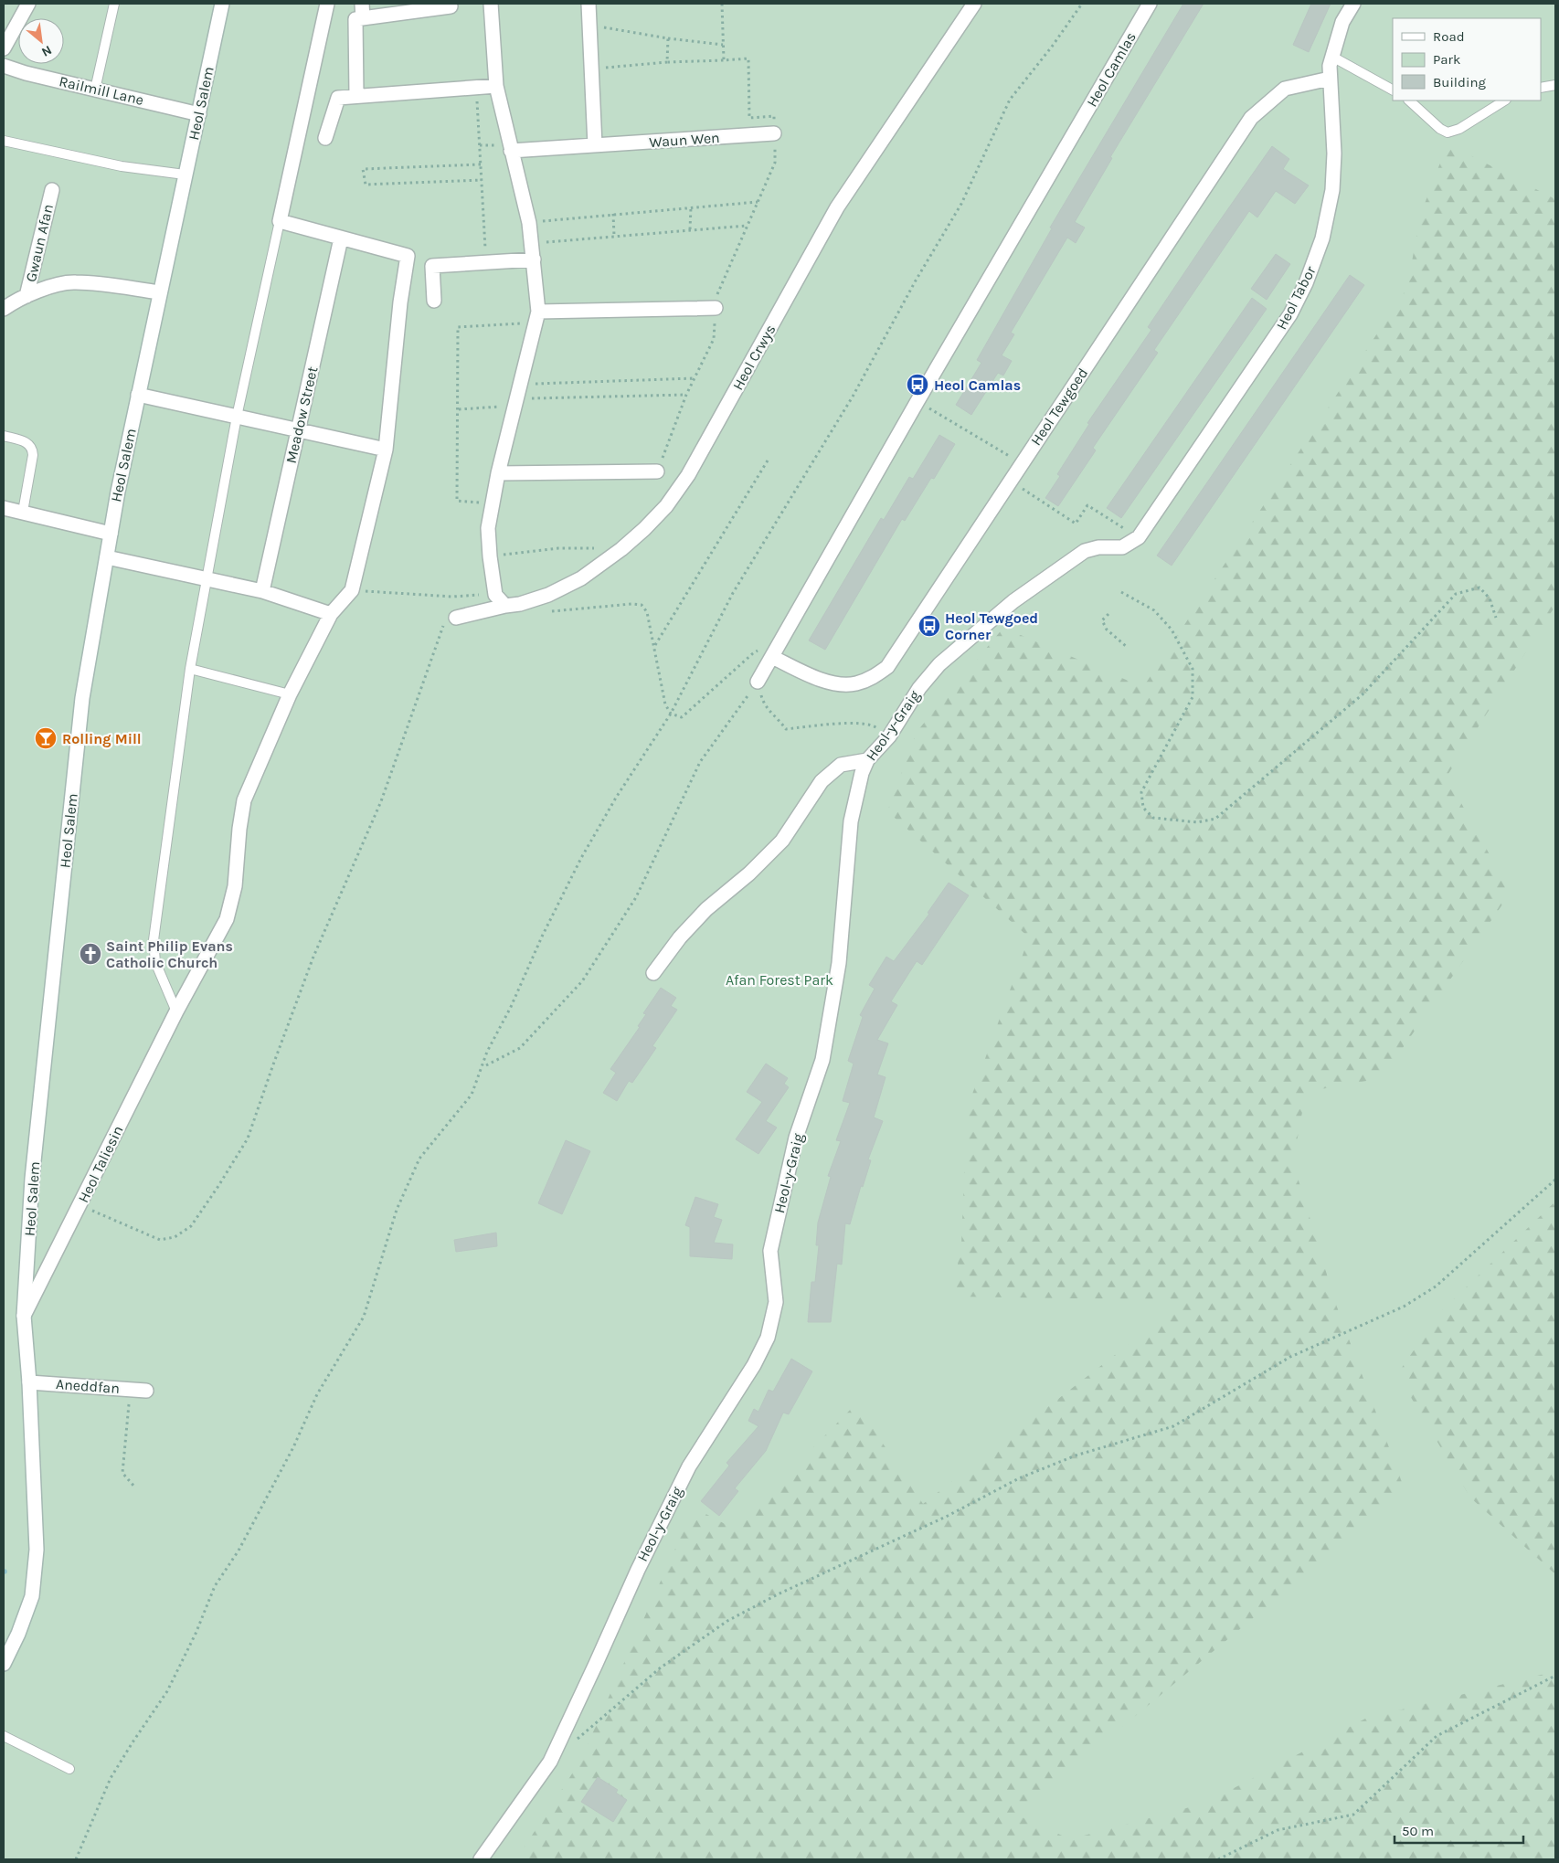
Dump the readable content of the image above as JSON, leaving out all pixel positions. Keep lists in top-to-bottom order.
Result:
{
  "streets": {
    "street": [
      "Heol Camlas",
      "Railmill Lane",
      "Heol Salem",
      "Waun Wen",
      "Gwaun Afan",
      "Heol Tabor",
      "Heol Crwys",
      "Heol Tewgoed",
      "Meadow Street",
      "Heol-y-Graig",
      "Heol Taliesin",
      "Aneddfan"
    ]
  },
  "crossings": [
    ["Heol Camlas", "Heol Tewgoed"],
    ["Railmill Lane", "Heol Salem"],
    ["Heol Salem", "Gwaun Afan"],
    ["Heol Salem", "Heol Taliesin"],
    ["Heol Salem", "Aneddfan"],
    ["Heol Tabor", "Heol Tewgoed"],
    ["Heol Tabor", "Heol-y-Graig"]
  ],
  "parks": ["Afan Forest Park"],
  "places": {
    "bus stop": ["Heol Camlas", "Heol Tewgoed Corner"],
    "bar": ["Rolling Mill"],
    "church": ["Saint Philip Evans Catholic Church"]
  },
  "legend": ["Road", "Park", "Building"],
  "scale_bar": "50 m",
  "north": "bottom right"
}
